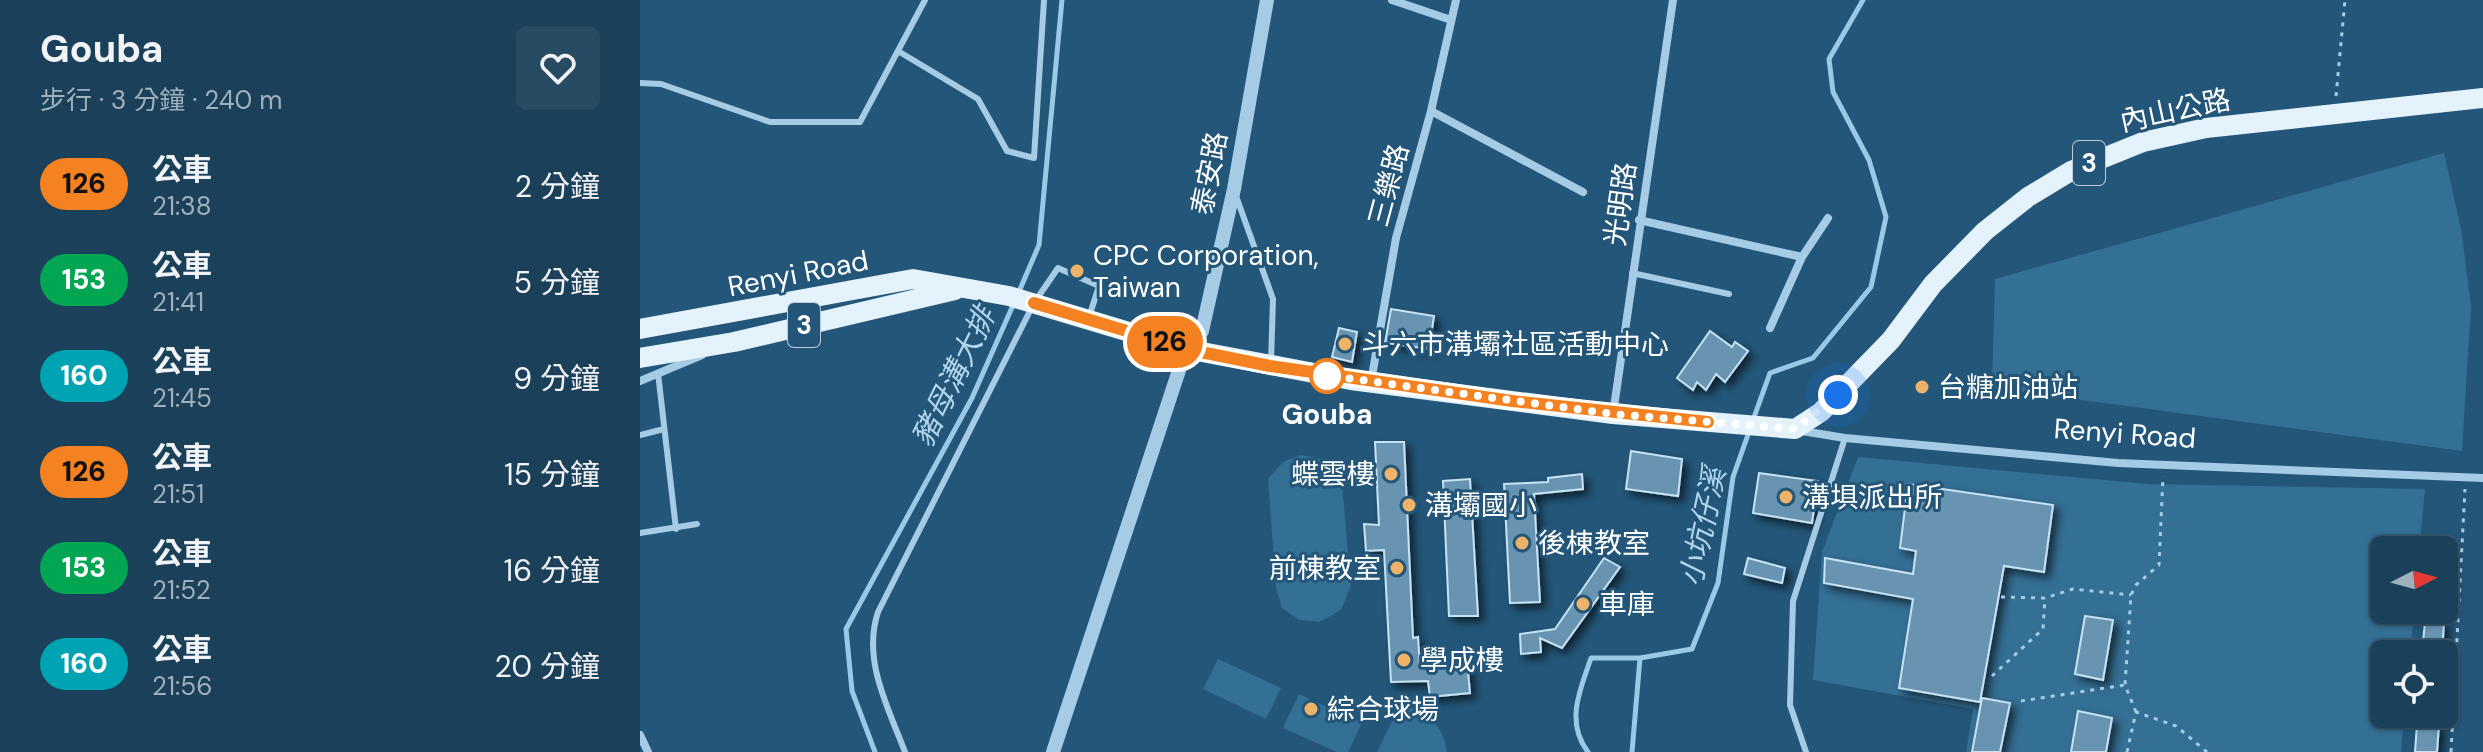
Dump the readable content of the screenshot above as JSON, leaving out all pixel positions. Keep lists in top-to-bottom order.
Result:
{
  "streets": {
    "main road": ["內山公路", "3", "Renyi Road"],
    "street": ["泰安路", "三樂路", "光明路"]
  },
  "crossings": [
    ["內山公路", "Renyi Road"],
    ["3", "泰安路"],
    ["3", "三樂路"],
    ["3", "光明路"],
    ["3", "Renyi Road"],
    ["光明路", "Renyi Road"]
  ],
  "water": ["豬母溝大排", "小坑仔溪"],
  "places": [
    "CPC Corporation, Taiwan",
    "斗六市溝壩社區活動中心",
    "Gouba",
    "台糖加油站",
    "蝶雲樓",
    "溝埧派出所",
    "溝壩國小",
    "後棟教室",
    "前棟教室",
    "車庫",
    "學成樓",
    "綜合球場"
  ],
  "lines": ["bus line 126"],
  "north": "right",
  "page": {
    "heading": ["Gouba", "步行 · 3 分鐘 · 240 m"],
    "on_map": "126",
    "list": [
      {
        "mark": "126",
        "name": "公車",
        "note": "21:38",
        "value": "2 分鐘"
      },
      {
        "mark": "153",
        "name": "公車",
        "note": "21:41",
        "value": "5 分鐘"
      },
      {
        "mark": "160",
        "name": "公車",
        "note": "21:45",
        "value": "9 分鐘"
      },
      {
        "mark": "126",
        "name": "公車",
        "note": "21:51",
        "value": "15 分鐘"
      },
      {
        "mark": "153",
        "name": "公車",
        "note": "21:52",
        "value": "16 分鐘"
      },
      {
        "mark": "160",
        "name": "公車",
        "note": "21:56",
        "value": "20 分鐘"
      }
    ]
  }
}
